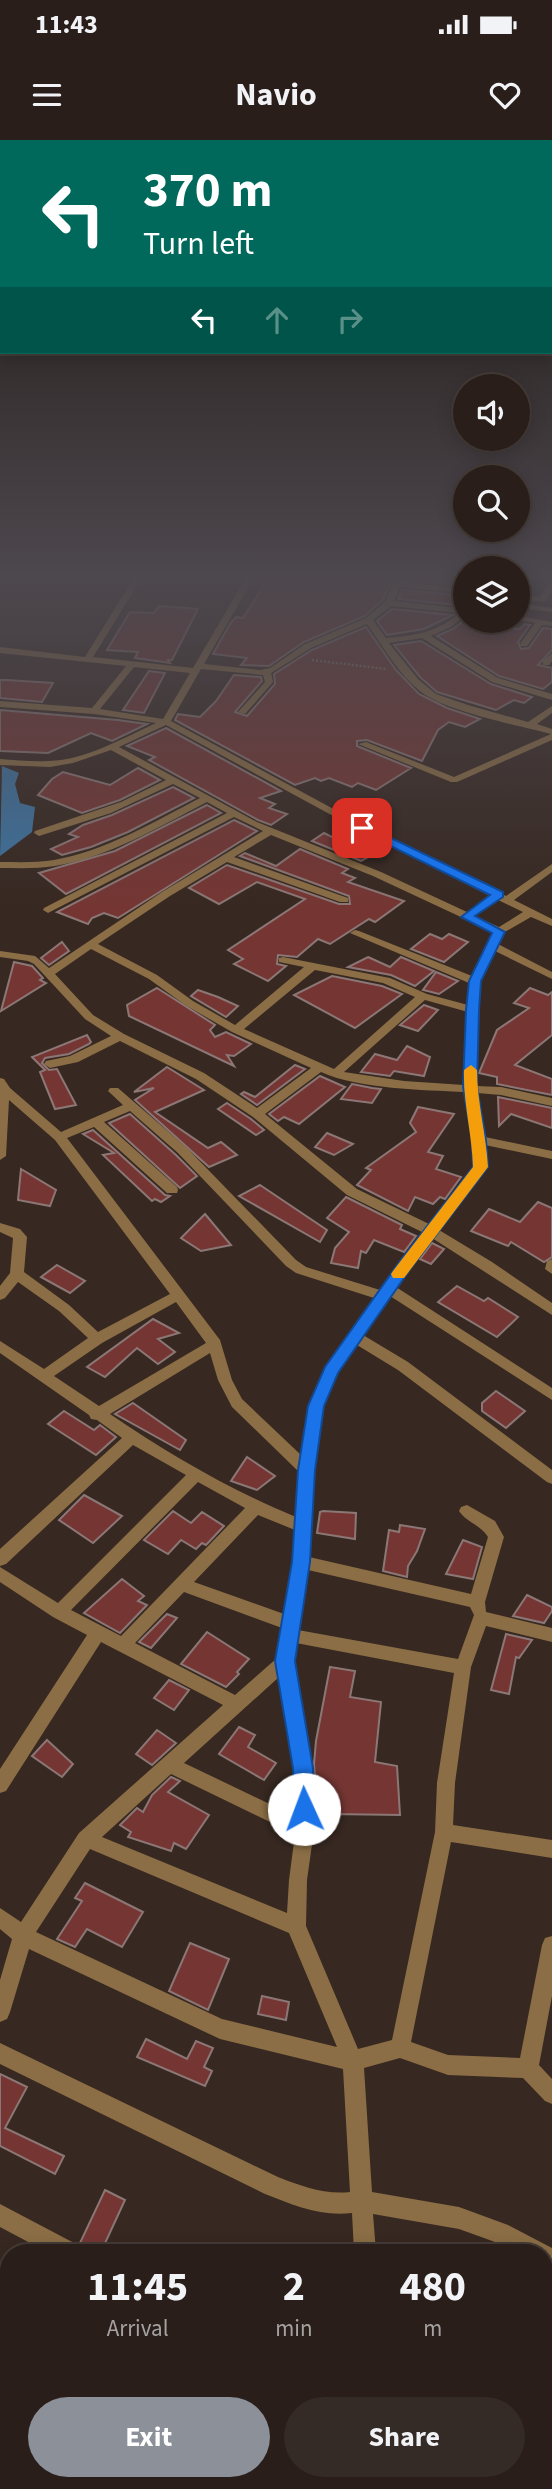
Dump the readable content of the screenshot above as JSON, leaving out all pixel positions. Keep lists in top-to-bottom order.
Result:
{
  "page": {
    "status": "11:43",
    "header": "Navio",
    "turn": ["370 m", "Turn left"],
    "eta": [
      "11:45",
      "Arrival",
      "2",
      "min",
      "480",
      "m"
    ],
    "buttons": ["Exit", "Share"]
  }
}
